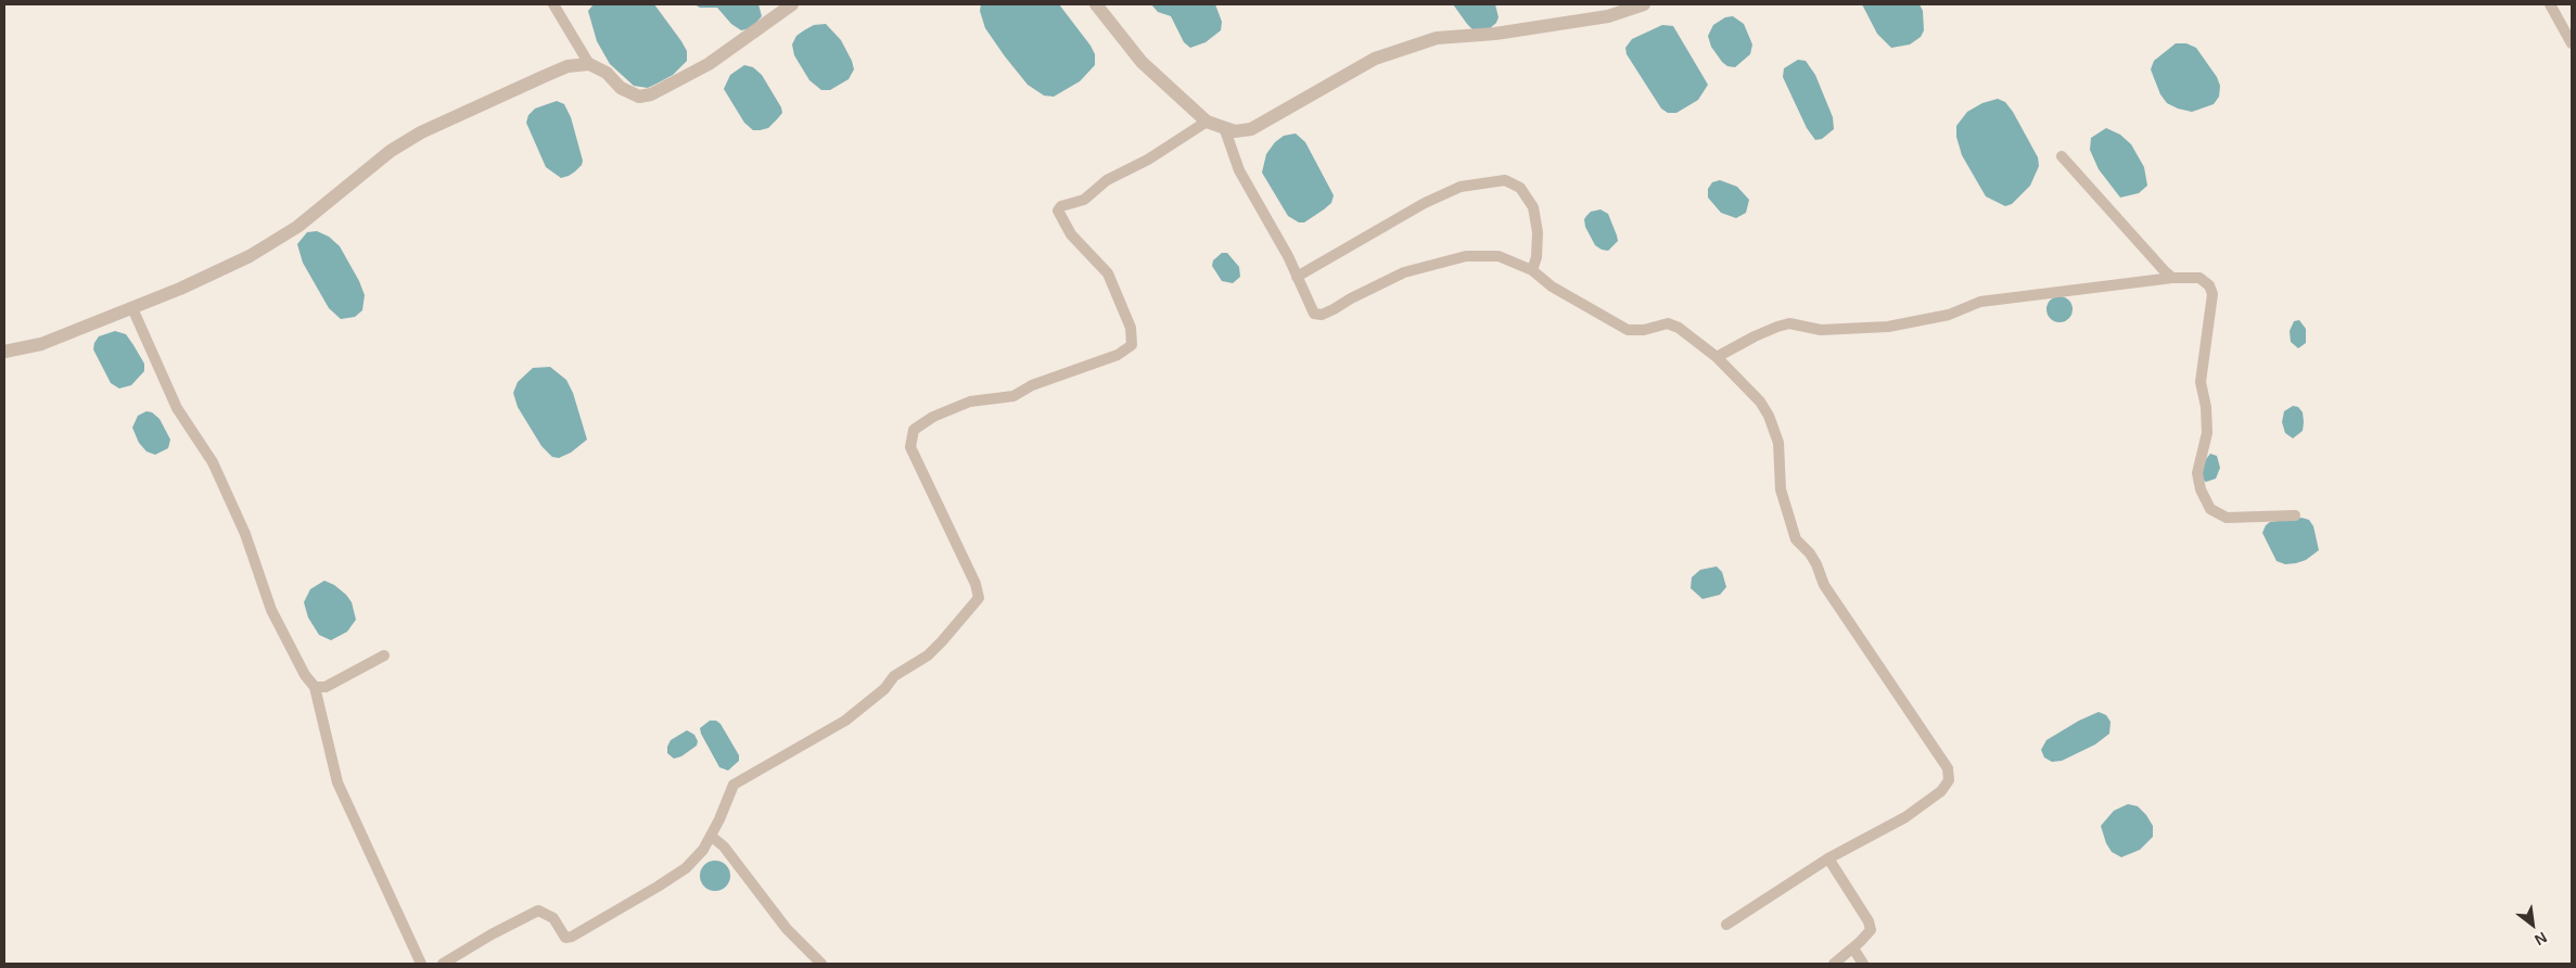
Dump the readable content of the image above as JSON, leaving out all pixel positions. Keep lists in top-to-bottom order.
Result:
{
  "north": "bottom right"
}
